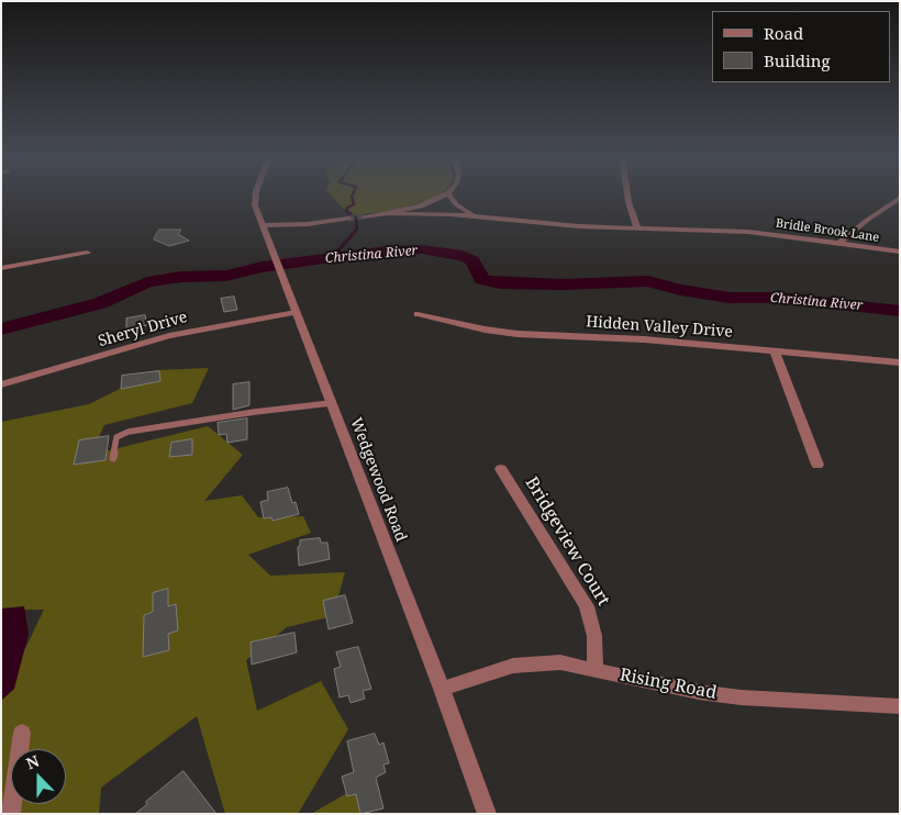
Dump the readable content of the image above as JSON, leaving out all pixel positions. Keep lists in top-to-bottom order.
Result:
{
  "streets": {
    "street": [
      "Bridle Brook Lane",
      "Hidden Valley Drive",
      "Sheryl Drive",
      "Wedgewood Road",
      "Bridgeview Court",
      "Rising Road"
    ]
  },
  "crossings": [
    ["Sheryl Drive", "Wedgewood Road"],
    ["Wedgewood Road", "Rising Road"],
    ["Bridgeview Court", "Rising Road"]
  ],
  "water": ["Christina River"],
  "legend": ["Road", "Building"],
  "north": "top"
}
